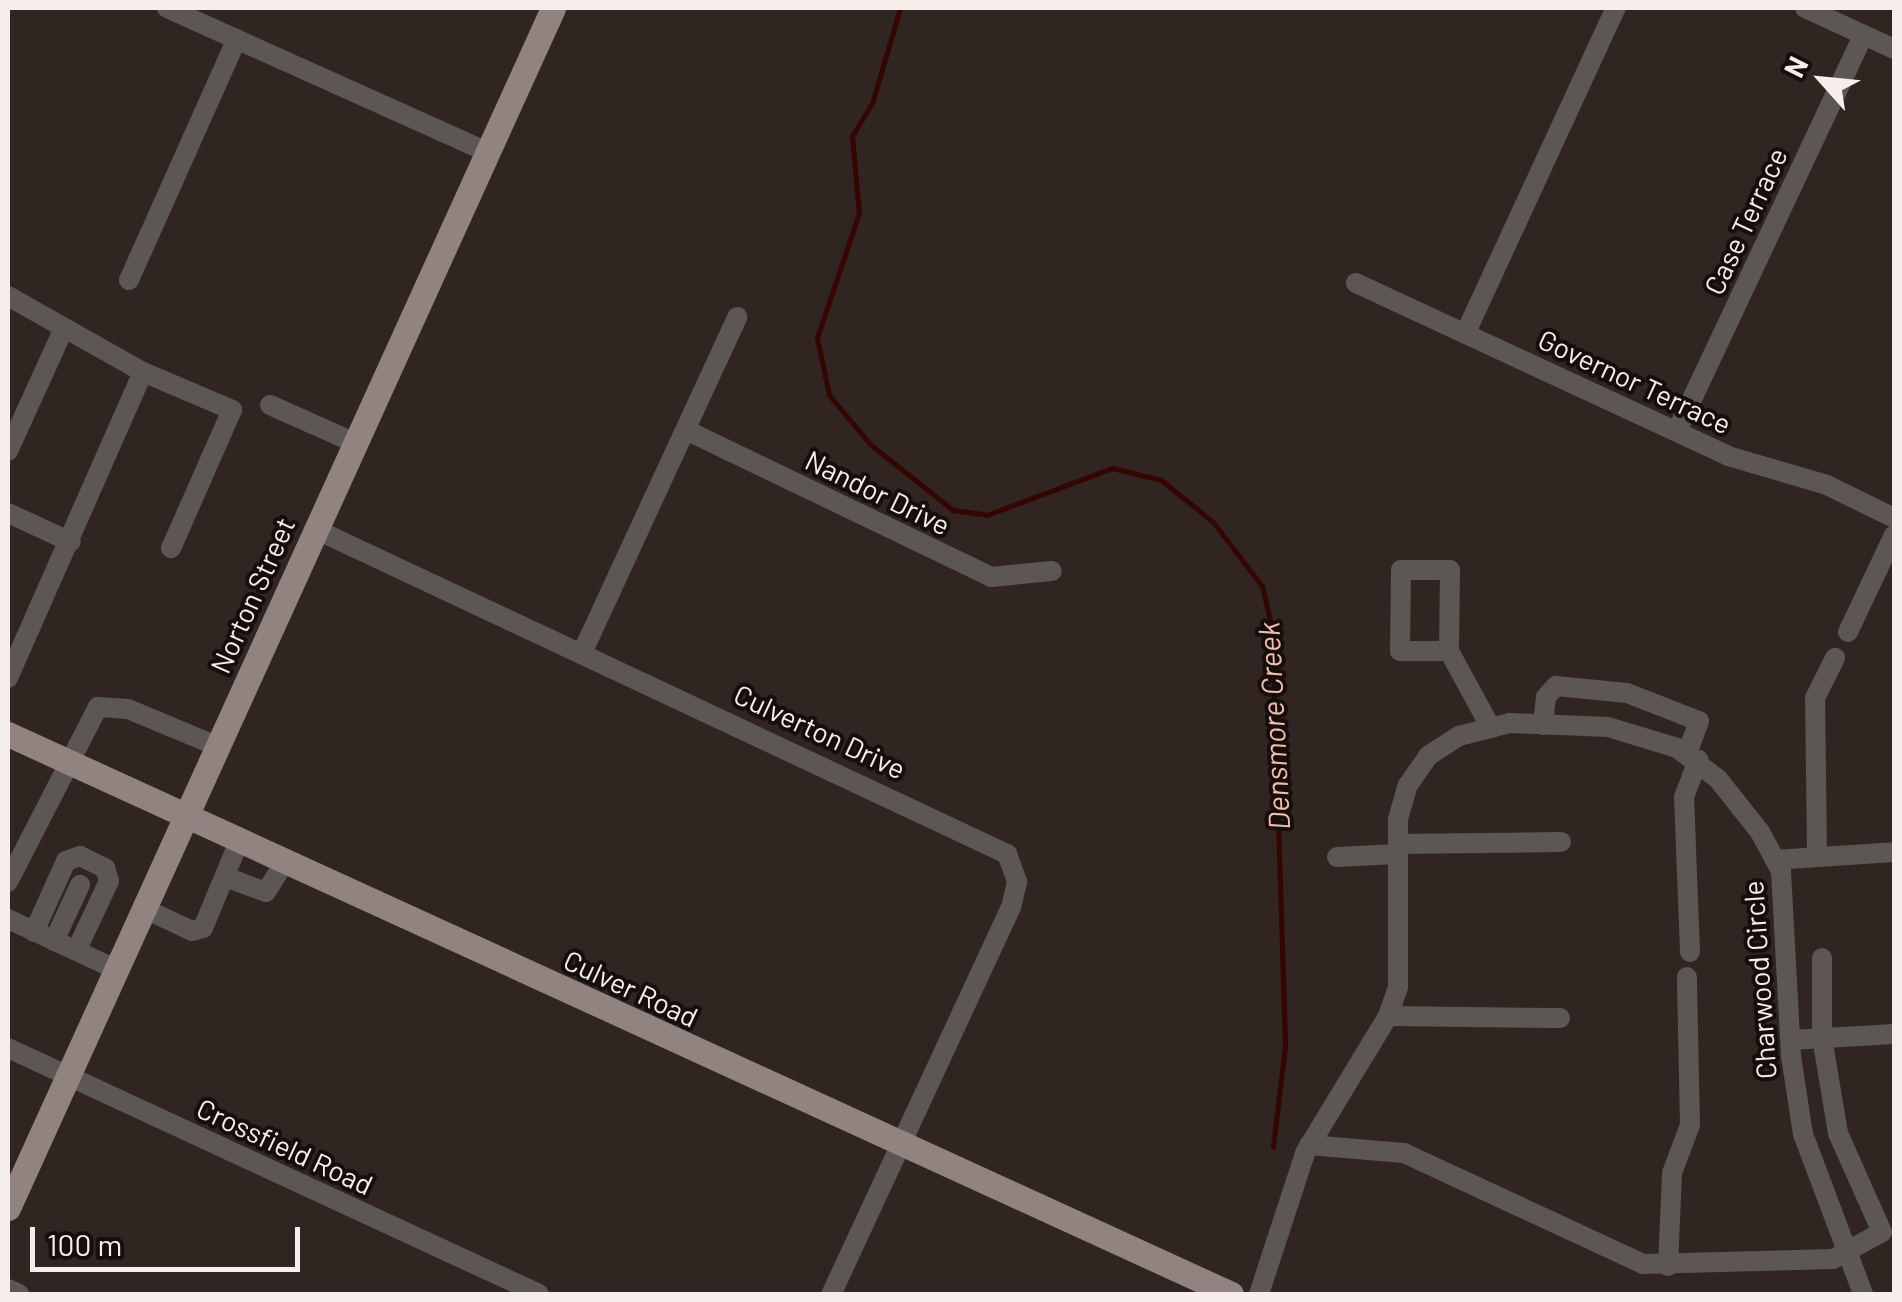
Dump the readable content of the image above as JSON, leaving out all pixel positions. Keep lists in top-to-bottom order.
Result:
{
  "streets": {
    "main road": ["Norton Street", "Culver Road"],
    "street": [
      "Case Terrace",
      "Governor Terrace",
      "Nandor Drive",
      "Culverton Drive",
      "Charwood Circle",
      "Crossfield Road"
    ]
  },
  "crossings": [
    ["Case Terrace", "Governor Terrace"],
    ["Norton Street", "Culverton Drive"],
    ["Norton Street", "Culver Road"],
    ["Norton Street", "Crossfield Road"],
    ["Culverton Drive", "Culver Road"]
  ],
  "water": ["Densmore Creek"],
  "scale_bar": "100 m",
  "north": "top left"
}
